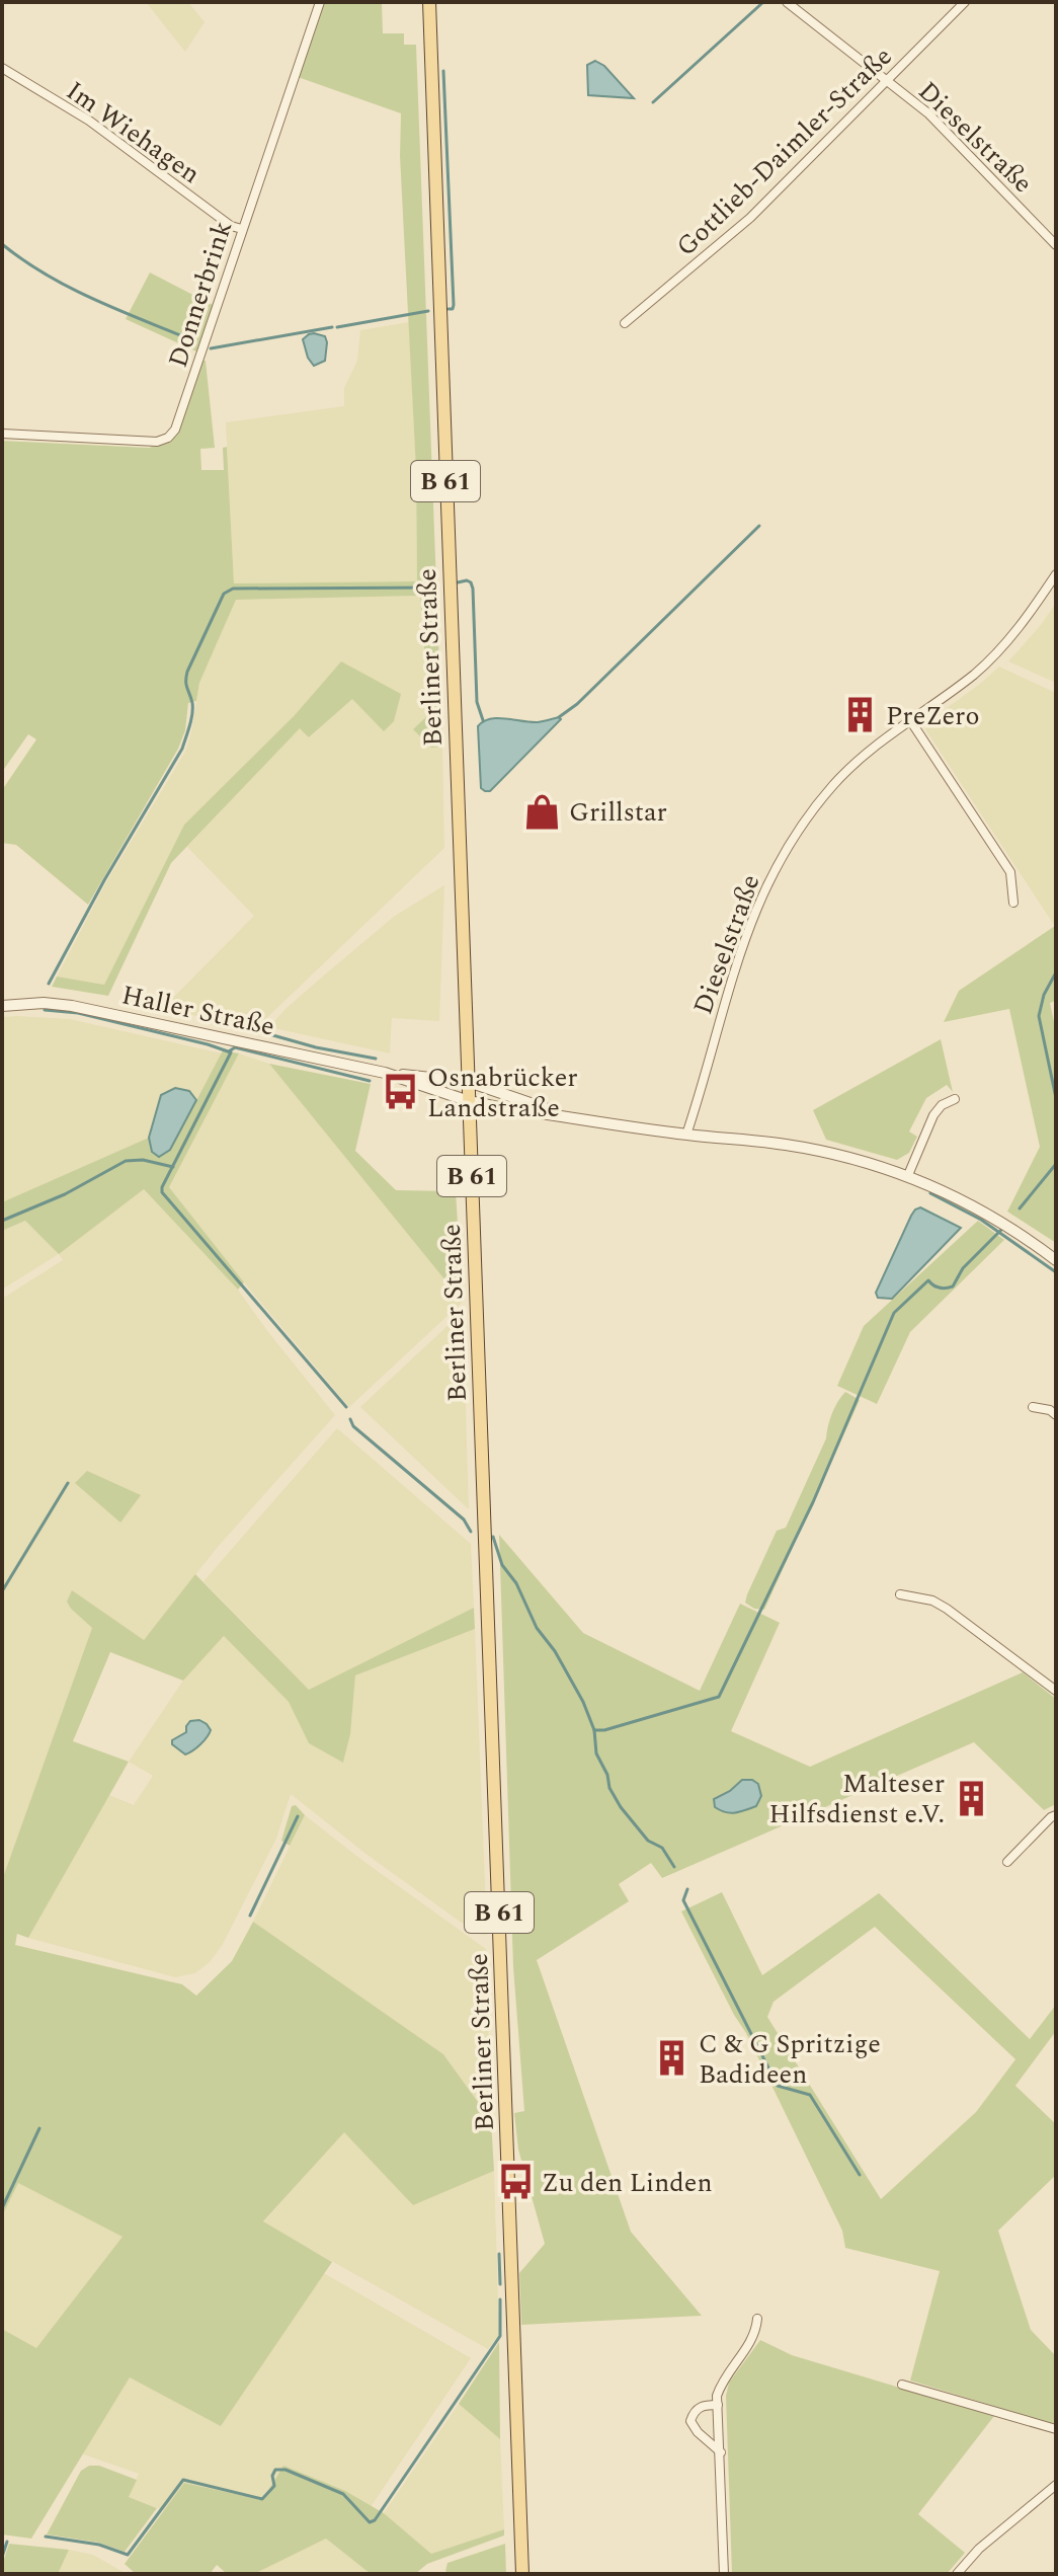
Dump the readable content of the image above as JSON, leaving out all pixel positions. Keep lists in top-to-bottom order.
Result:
{
  "streets": {
    "main road": ["B 61", "Berliner Straße"],
    "street": [
      "Im Wiehagen",
      "Dieselstraße",
      "Gottlieb-Daimler-Straße",
      "Donnerbrink",
      "Haller Straße"
    ]
  },
  "crossings": [
    ["Im Wiehagen", "Donnerbrink"],
    ["Dieselstraße", "Gottlieb-Daimler-Straße"],
    ["Berliner Straße", "Haller Straße"]
  ],
  "places": {
    "building": ["PreZero", "Malteser Hilfsdienst e.V.", "C & G Spritzige Badideen"],
    "shop": ["Grillstar"],
    "bus stop": ["Osnabrücker Landstraße", "Zu den Linden"]
  }
}
